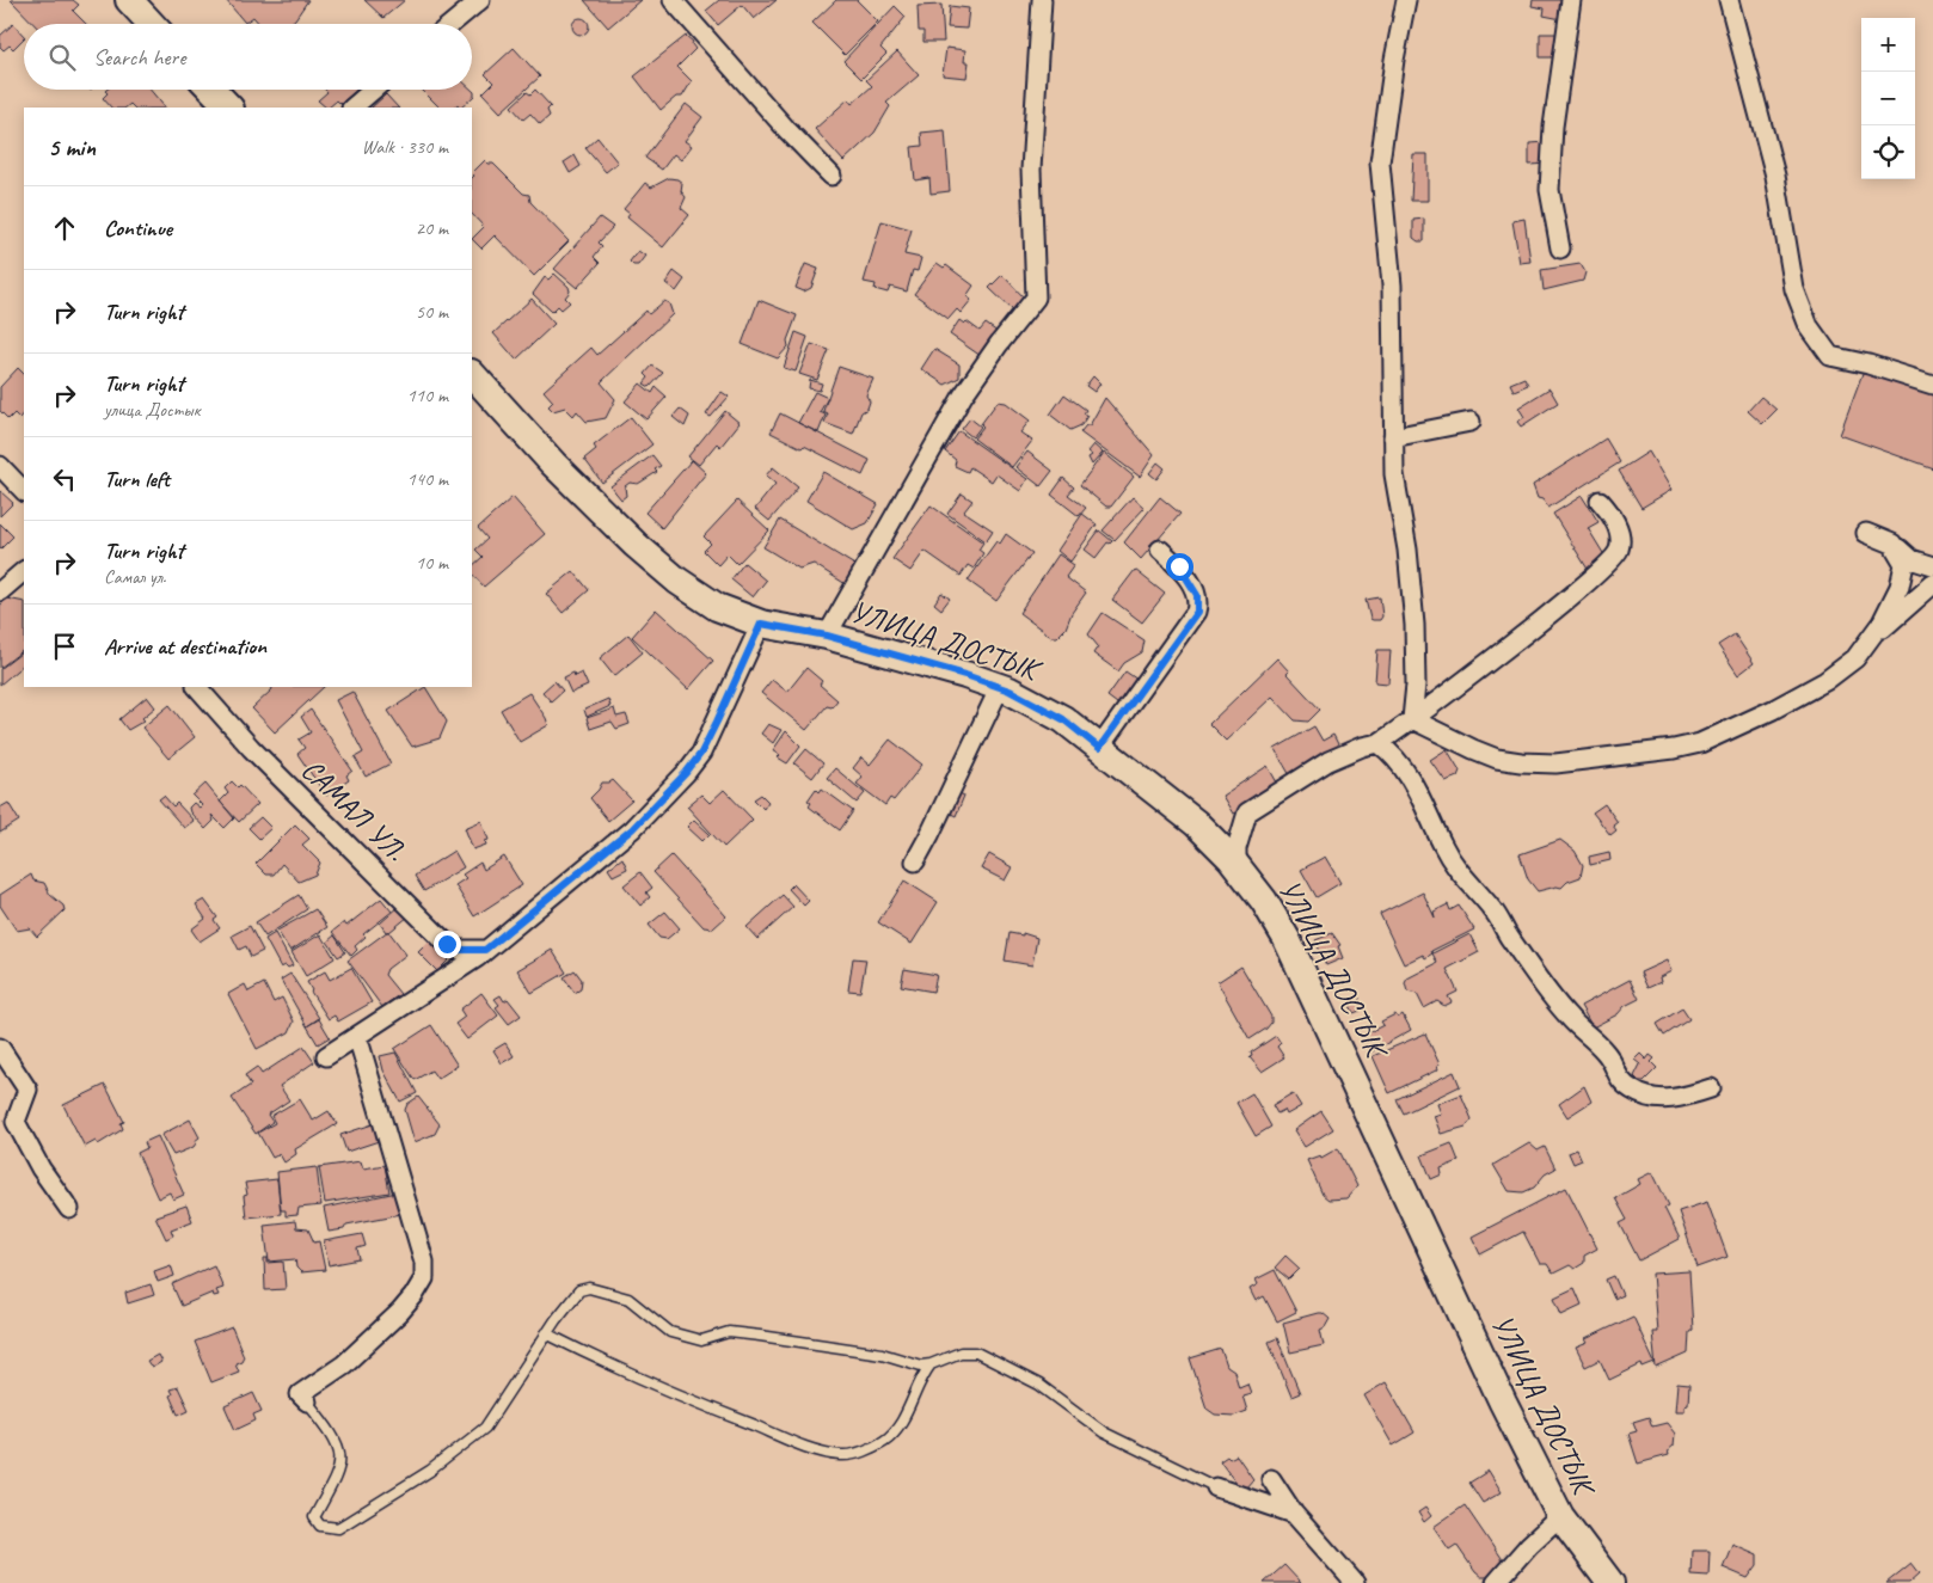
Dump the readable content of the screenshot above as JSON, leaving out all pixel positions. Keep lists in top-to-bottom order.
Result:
{
  "streets": {
    "main road": ["УЛИЦА ДОСТЫК"],
    "street": ["САМАЛ УЛ."]
  },
  "page": {
    "map_buttons": ["+", "−"],
    "search": "Search here",
    "heading": ["5 min", "Walk · 330 m"],
    "list": [
      ["Continue", "20 m"],
      ["Turn right", "50 m"],
      ["Turn right", "улица Достык", "110 m"],
      ["Turn left", "140 m"],
      ["Turn right", "Самал ул.", "10 m"],
      "Arrive at destination"
    ]
  }
}
